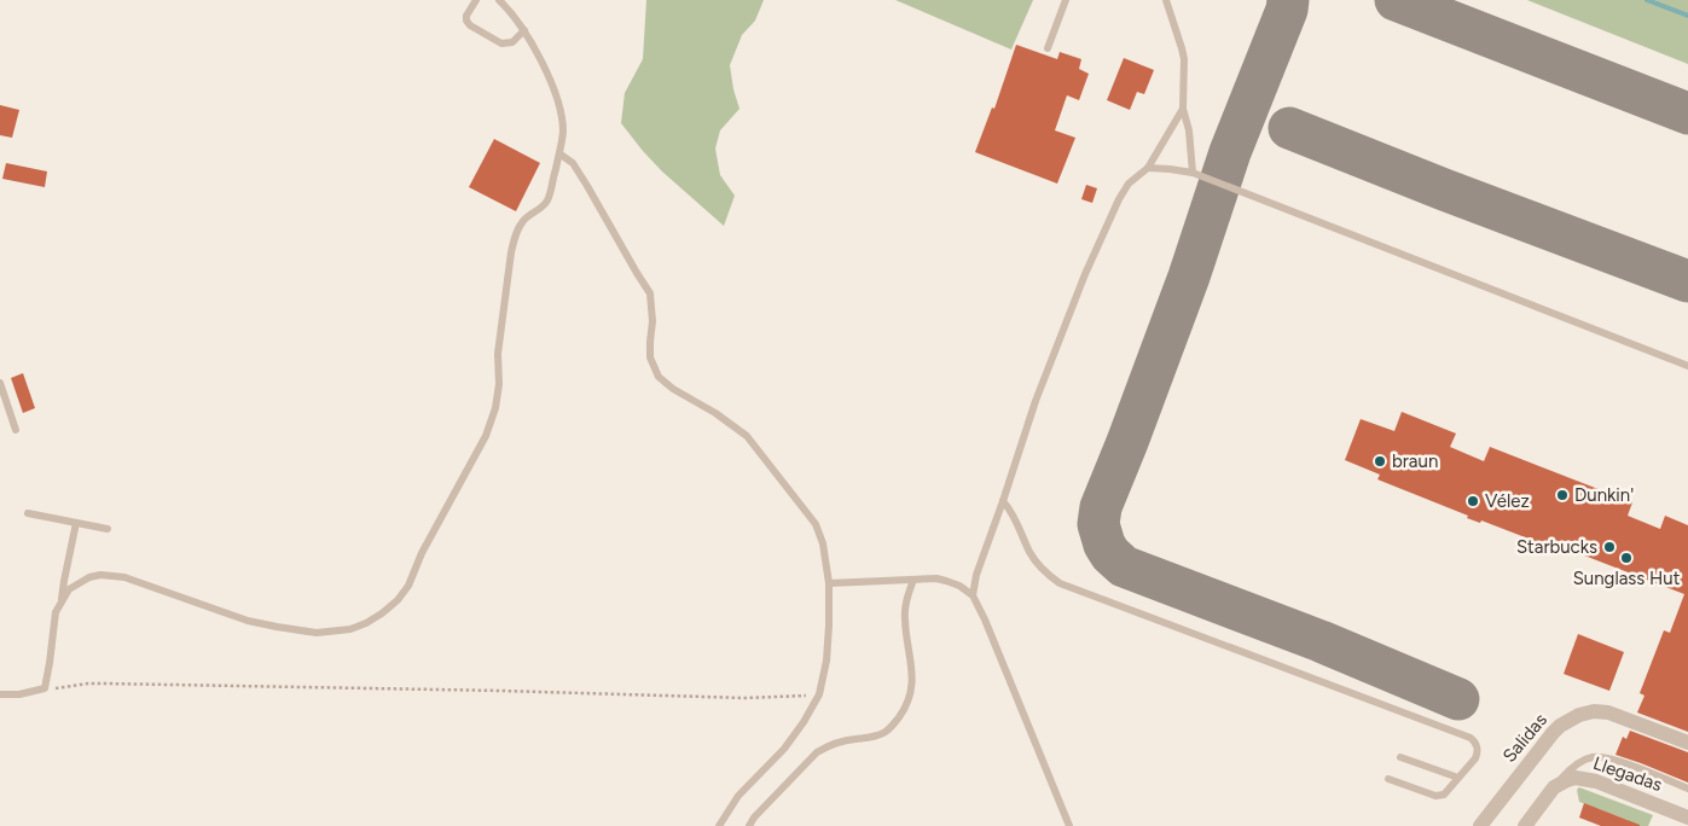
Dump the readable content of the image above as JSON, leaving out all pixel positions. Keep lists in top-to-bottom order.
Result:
{
  "streets": {
    "street": ["Salidas", "Llegadas"]
  },
  "places": [
    "braun",
    "Dunkin'",
    "Vélez",
    "Starbucks",
    "Sunglass Hut"
  ]
}
